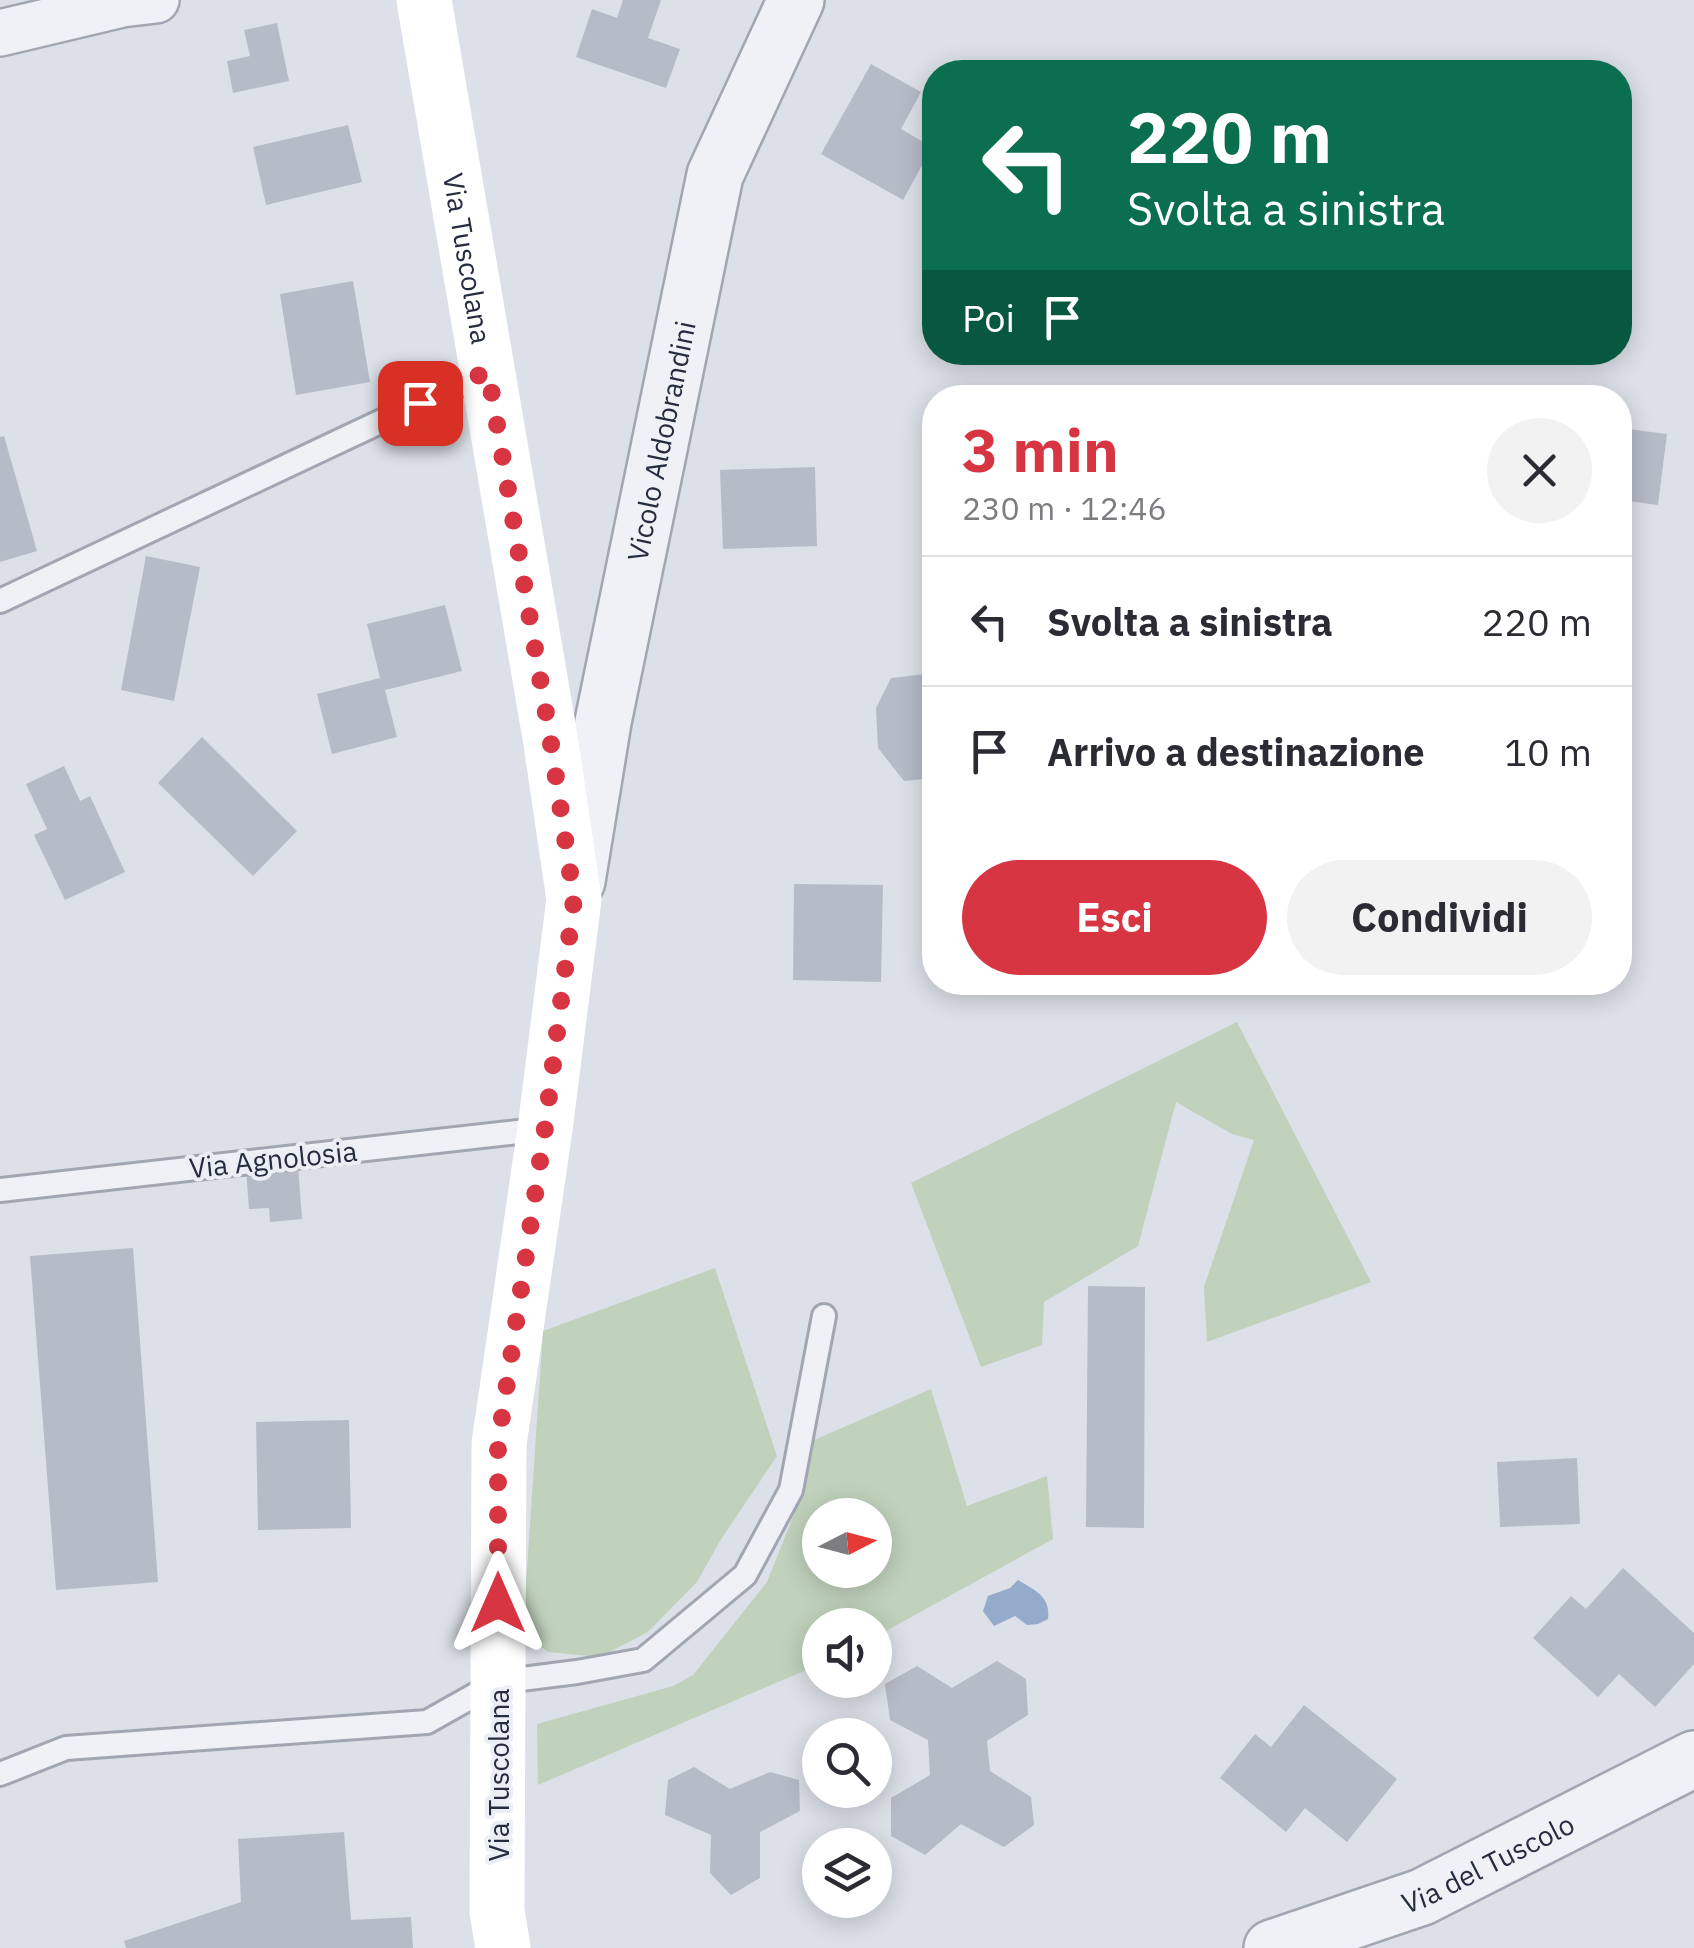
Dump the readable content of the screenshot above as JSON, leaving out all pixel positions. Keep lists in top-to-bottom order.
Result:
{
  "streets": {
    "main road": ["Via Tuscolana"],
    "street": ["Vicolo Aldobrandini", "Via del Tuscolo"],
    "lane": ["Via Agnolosia"]
  },
  "crossings": [
    ["Via Tuscolana", "Vicolo Aldobrandini"],
    ["Via Tuscolana", "Via Agnolosia"]
  ],
  "north": "right",
  "page": {
    "turn": ["220 m", "Svolta a sinistra"],
    "then": "Poi",
    "heading": ["3 min", "230 m · 12:46"],
    "list": [
      {
        "name": "Svolta a sinistra",
        "value": "220 m"
      },
      {
        "name": "Arrivo a destinazione",
        "value": "10 m"
      }
    ],
    "buttons": ["Esci", "Condividi"]
  }
}
